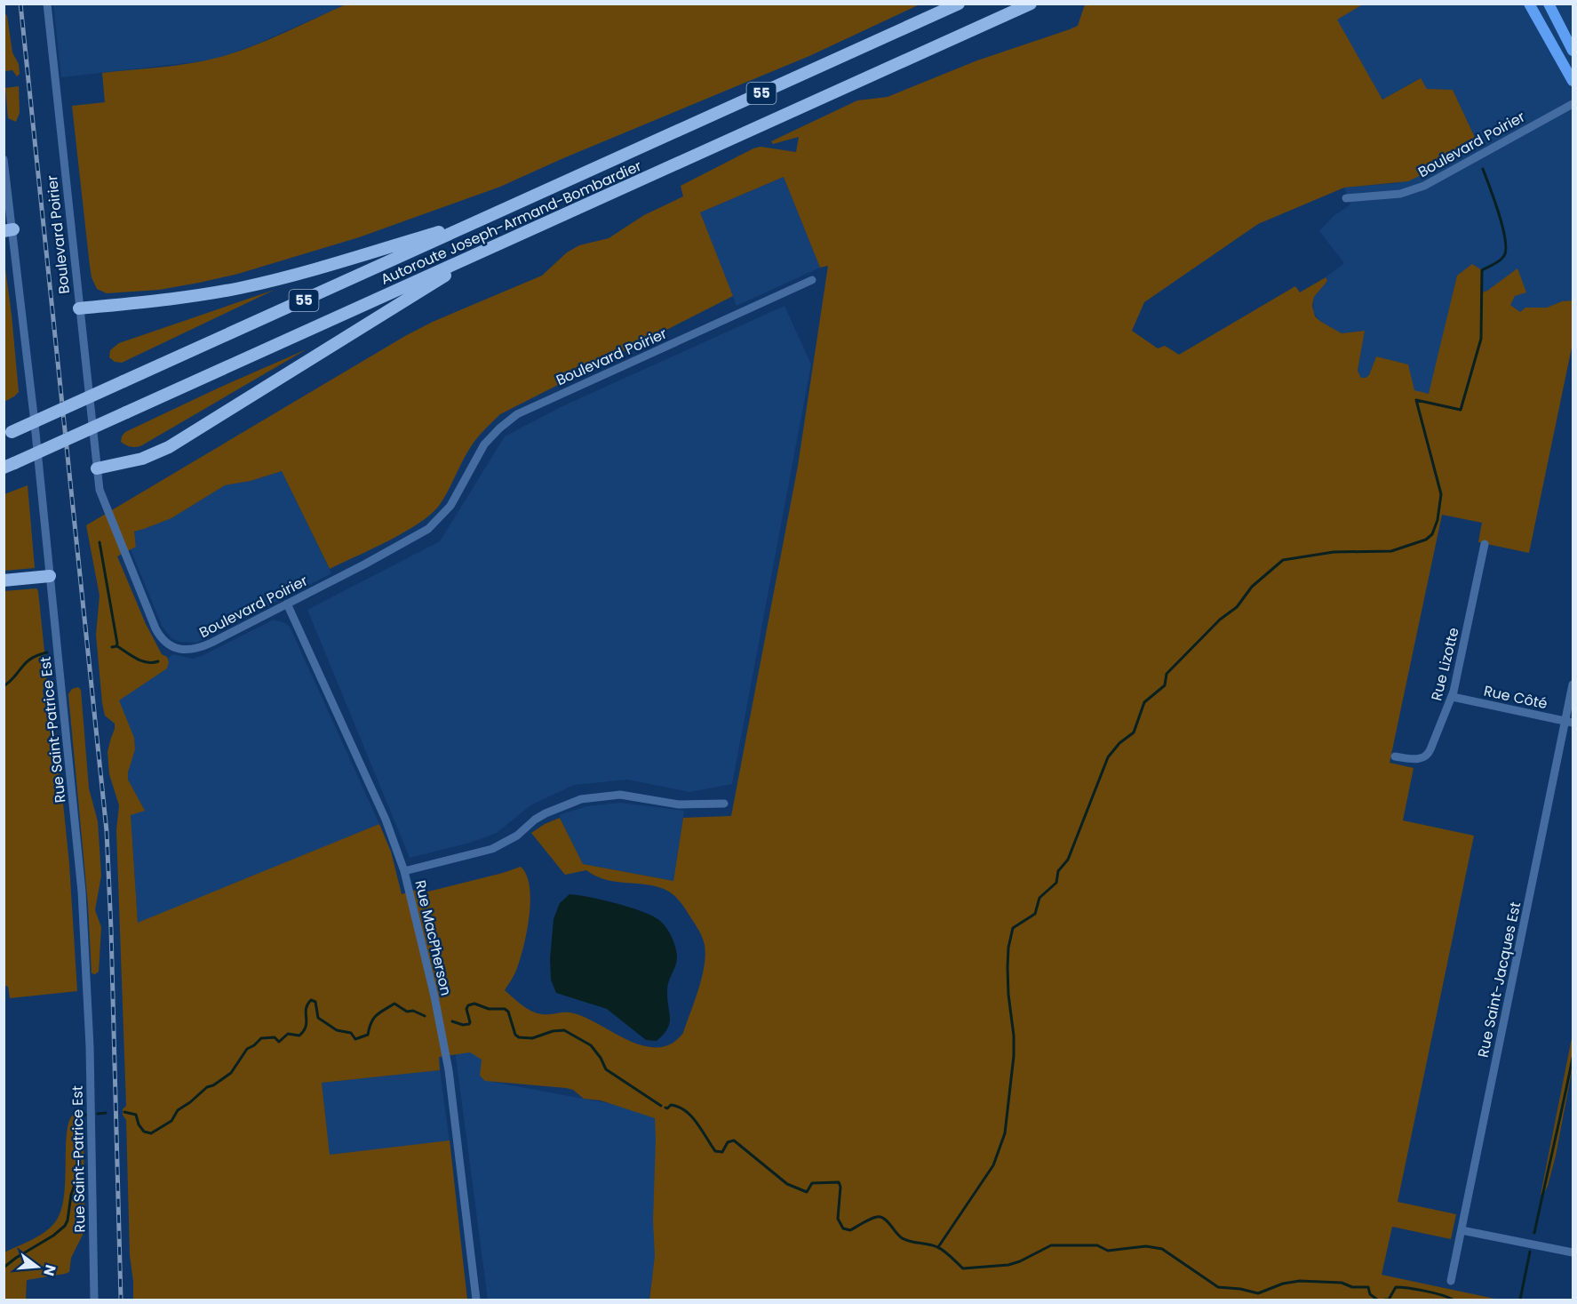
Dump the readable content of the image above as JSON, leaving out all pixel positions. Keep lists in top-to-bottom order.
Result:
{
  "streets": {
    "highway": ["55", "Autoroute Joseph-Armand-Bombardier"],
    "street": [
      "Boulevard Poirier",
      "Rue Lizotte",
      "Rue Côté",
      "Rue Saint-Patrice Est",
      "Rue MacPherson",
      "Rue Saint-Jacques Est"
    ]
  },
  "crossings": [
    ["Boulevard Poirier", "Rue MacPherson"],
    ["Rue Lizotte", "Rue Côté"],
    ["Rue Côté", "Rue Saint-Jacques Est"]
  ],
  "north": "right"
}
